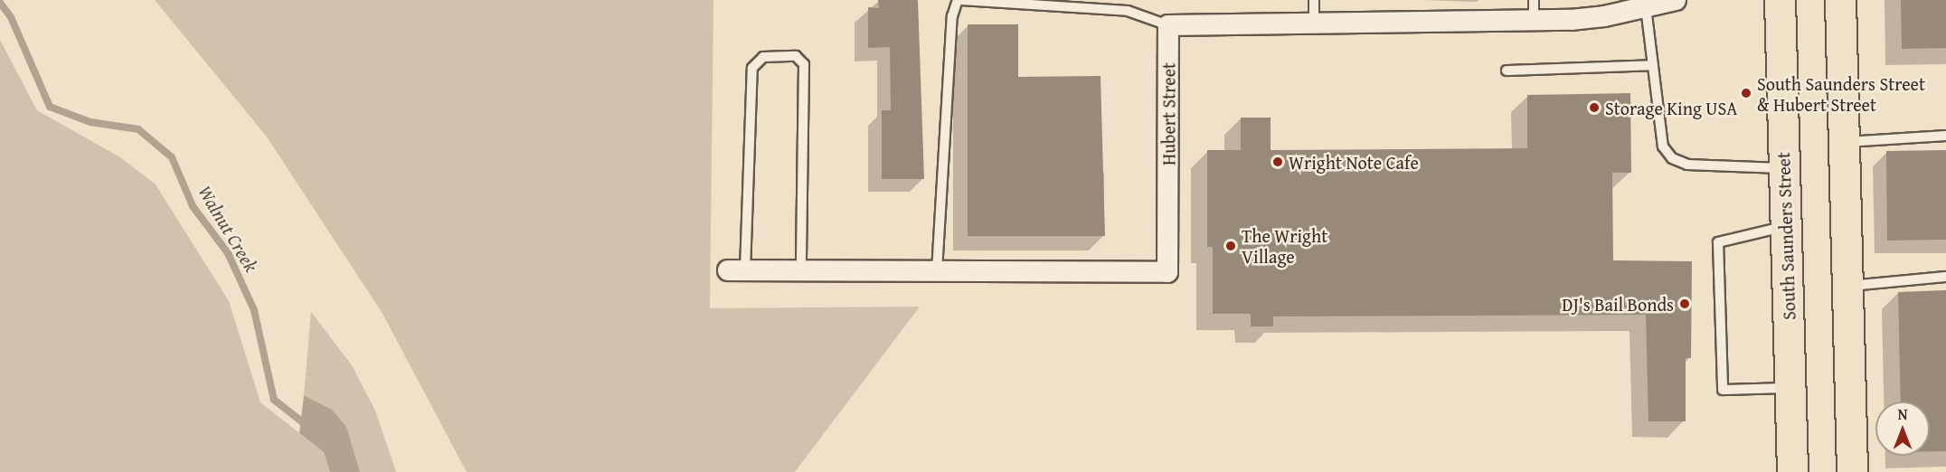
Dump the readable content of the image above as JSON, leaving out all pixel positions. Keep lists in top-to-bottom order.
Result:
{
  "streets": {
    "main road": ["South Saunders Street"],
    "street": ["Hubert Street"]
  },
  "water": ["Walnut Creek"],
  "places": [
    "South Saunders Street & Hubert Street",
    "Storage King USA",
    "Wright Note Cafe",
    "The Wright Village",
    "DJ's Bail Bonds"
  ],
  "north": "top"
}
